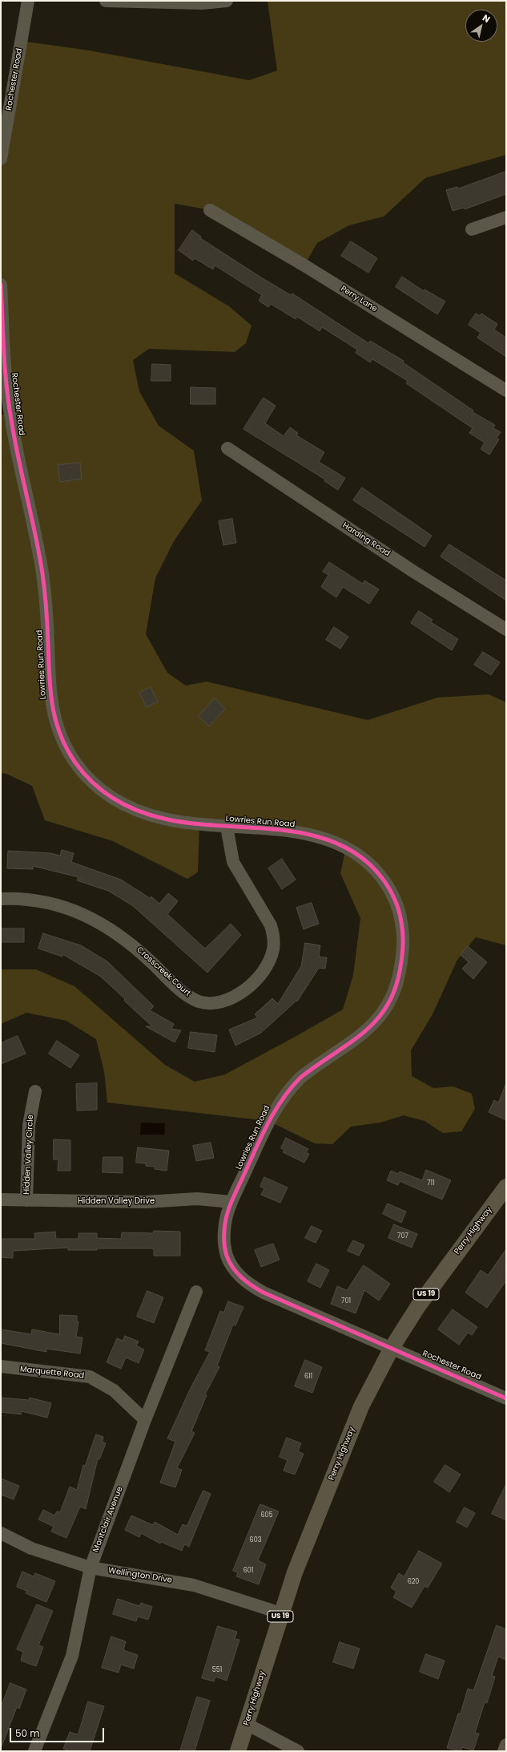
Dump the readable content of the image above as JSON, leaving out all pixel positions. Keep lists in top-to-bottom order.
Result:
{
  "streets": {
    "main road": ["Perry Highway", "US 19"],
    "street": [
      "Rochester Road",
      "Perry Lane",
      "Harding Road",
      "Lowries Run Road",
      "Crosscreek Court",
      "Hidden Valley Circle",
      "Hidden Valley Drive",
      "Marquette Road",
      "Montclair Avenue",
      "Wellington Drive"
    ]
  },
  "crossings": [
    ["Rochester Road", "Lowries Run Road"],
    ["Rochester Road", "Perry Highway"],
    ["Lowries Run Road", "Crosscreek Court"],
    ["Lowries Run Road", "Hidden Valley Drive"],
    ["Lowries Run Road", "Perry Highway"],
    ["Hidden Valley Circle", "Hidden Valley Drive"],
    ["Perry Highway", "Wellington Drive"],
    ["Marquette Road", "Montclair Avenue"],
    ["Montclair Avenue", "Wellington Drive"]
  ],
  "house_numbers": [
    "711",
    "707",
    "701",
    "611",
    "605",
    "603",
    "601",
    "620",
    "551"
  ],
  "scale_bar": "50 m",
  "north": "top right"
}
